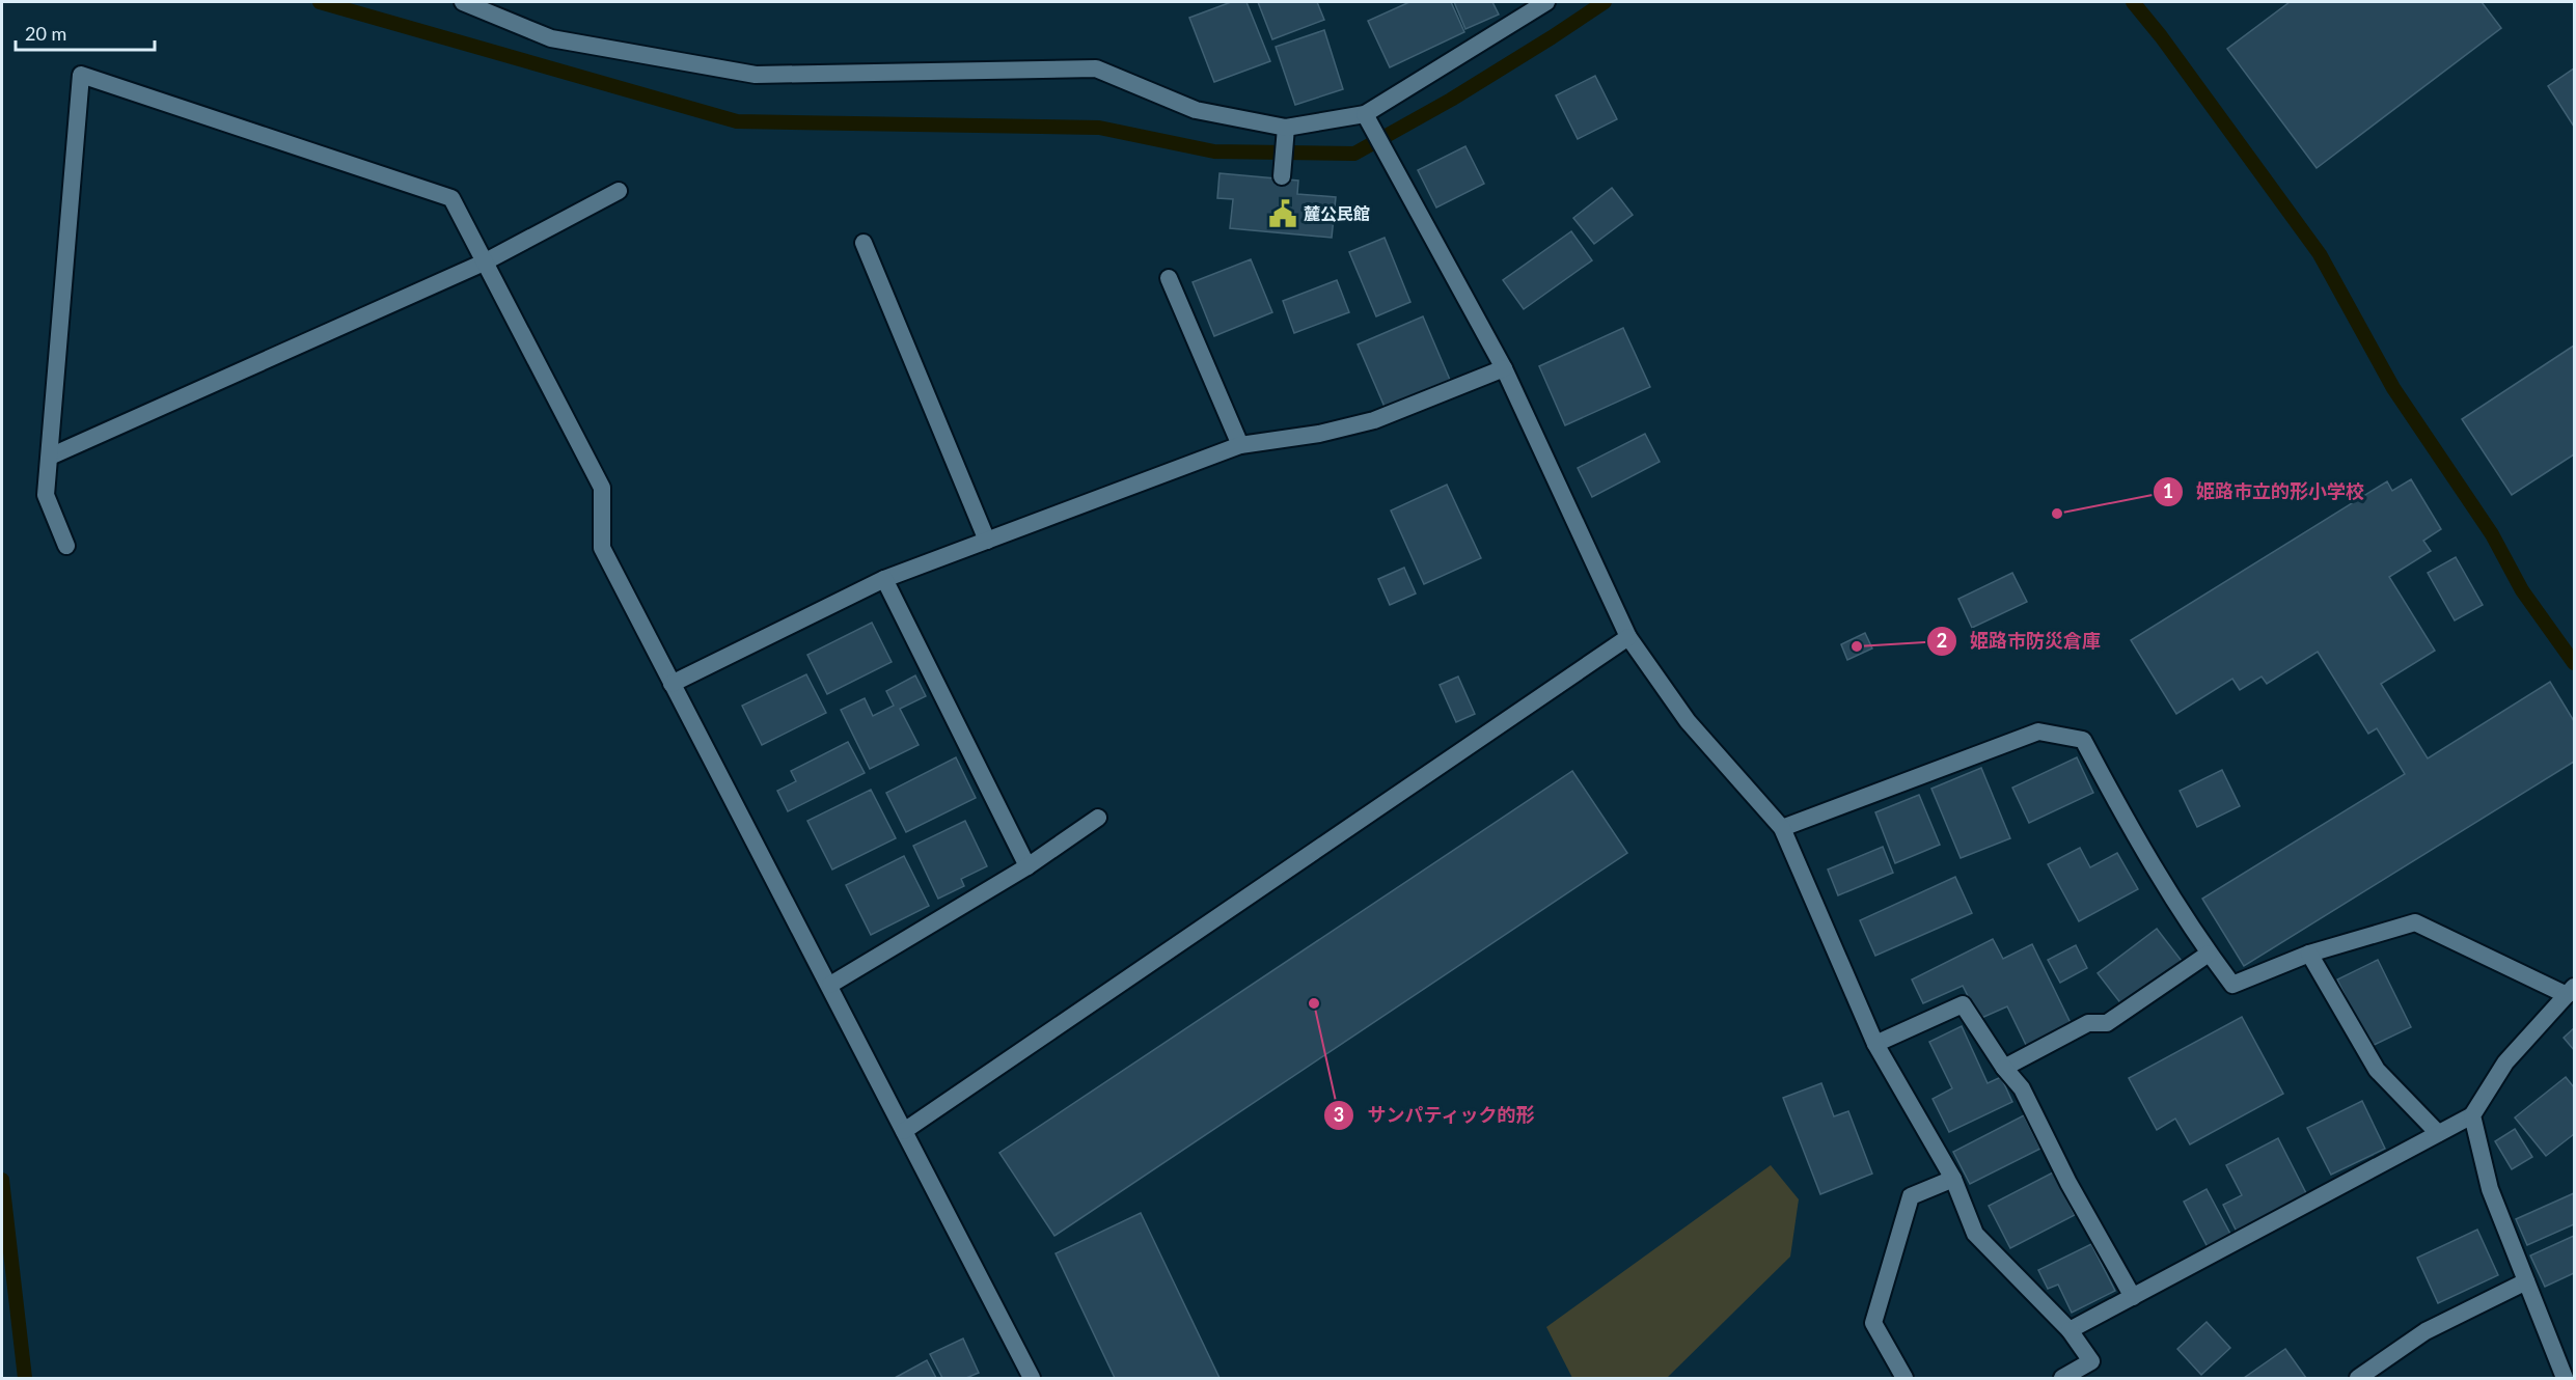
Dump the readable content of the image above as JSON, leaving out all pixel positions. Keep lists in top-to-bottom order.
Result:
{
  "places": {
    "public building": ["麓公民館"],
    "other": ["姫路市立的形小学校", "姫路市防災倉庫", "サンパティック的形"]
  },
  "scale_bar": "20 m"
}
